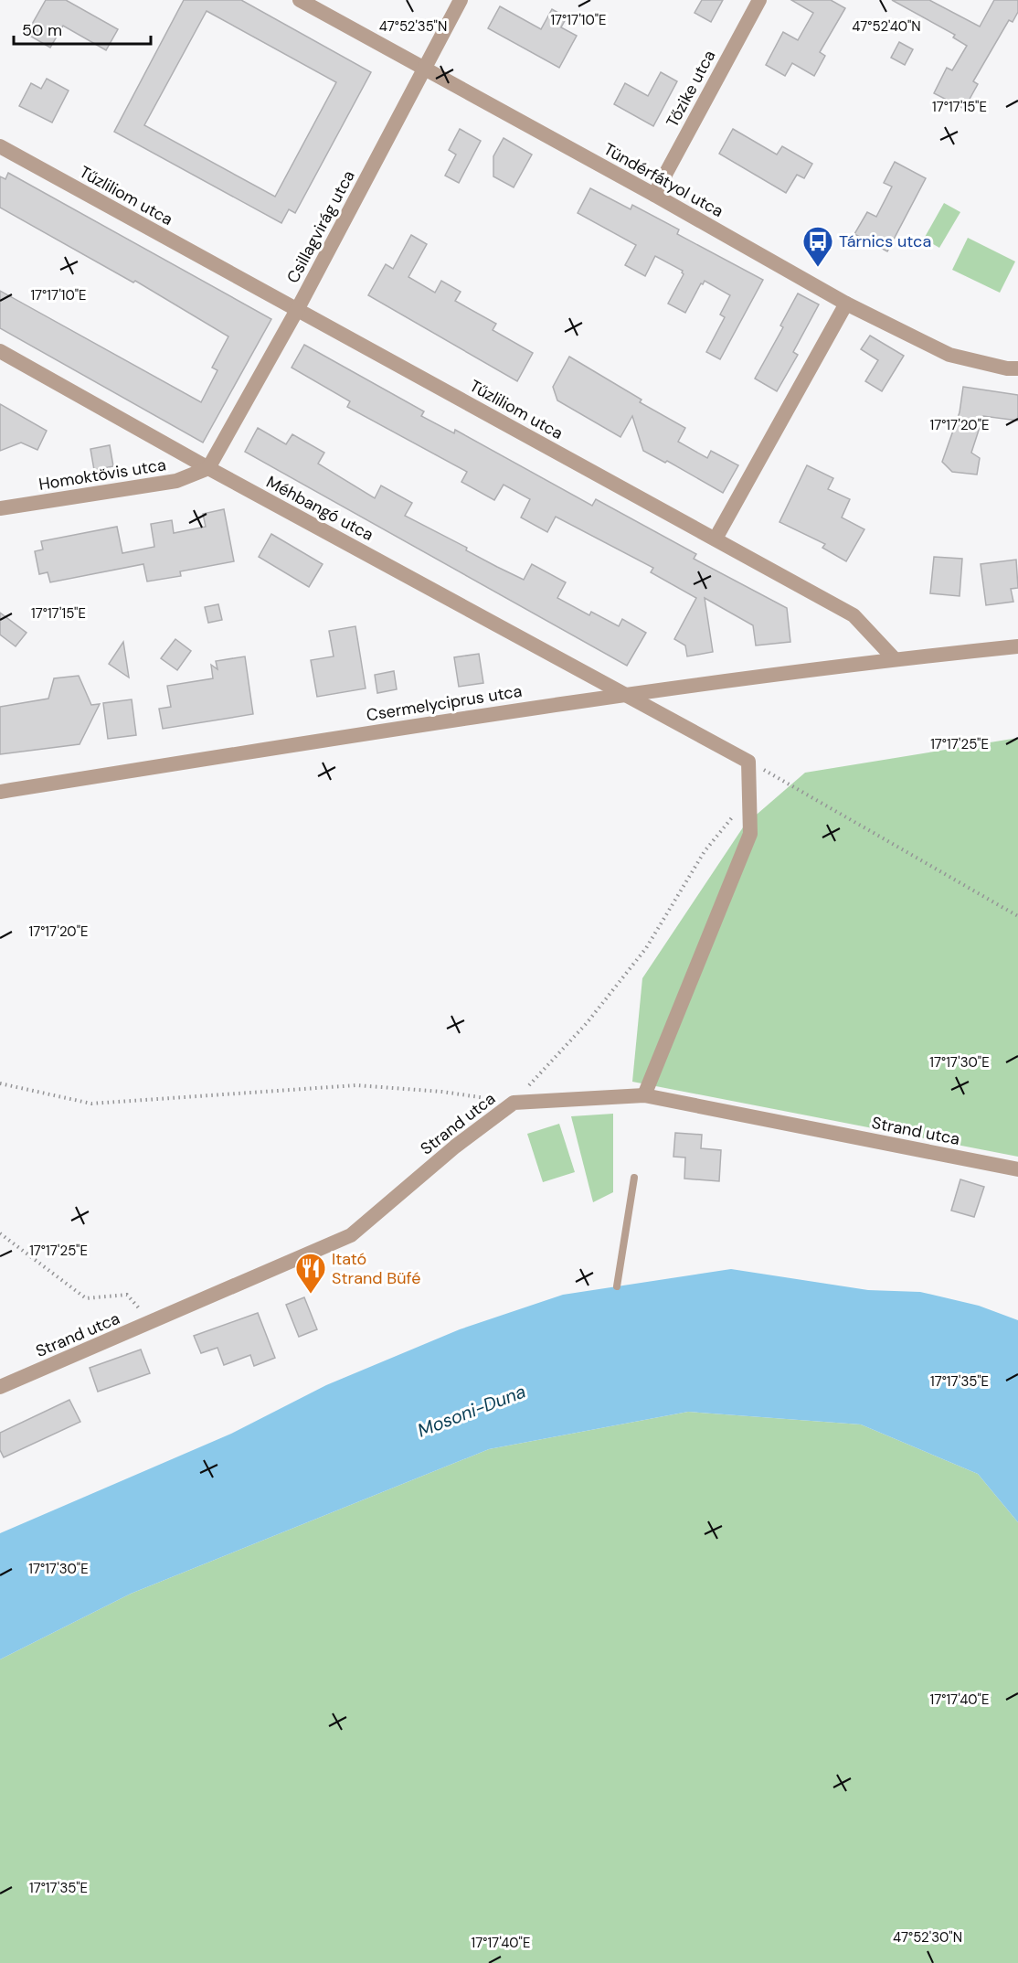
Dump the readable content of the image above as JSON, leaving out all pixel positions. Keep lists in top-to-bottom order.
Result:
{
  "streets": {
    "street": [
      "Tőzike utca",
      "Tündérfátyol utca",
      "Tűzliliom utca",
      "Csillagvirág utca",
      "Homoktövis utca",
      "Méhbangó utca",
      "Csermelyciprus utca",
      "Strand utca"
    ]
  },
  "crossings": [
    ["Tőzike utca", "Tündérfátyol utca"],
    ["Tündérfátyol utca", "Csillagvirág utca"],
    ["Tűzliliom utca", "Csillagvirág utca"],
    ["Tűzliliom utca", "Csermelyciprus utca"],
    ["Csillagvirág utca", "Homoktövis utca"],
    ["Csillagvirág utca", "Méhbangó utca"],
    ["Homoktövis utca", "Méhbangó utca"],
    ["Méhbangó utca", "Csermelyciprus utca"]
  ],
  "water": ["Mosoni-Duna"],
  "places": {
    "bus stop": ["Tárnics utca"],
    "restaurant": ["Itató Strand Büfé"]
  },
  "scale_bar": "50 m",
  "coordinates": [
    "17°17'10\"E",
    "47°52'35\"N",
    "47°52'40\"N",
    "17°17'15\"E",
    "17°17'20\"E",
    "17°17'25\"E",
    "17°17'30\"E",
    "17°17'35\"E",
    "17°17'40\"E",
    "47°52'30\"N"
  ]
}
